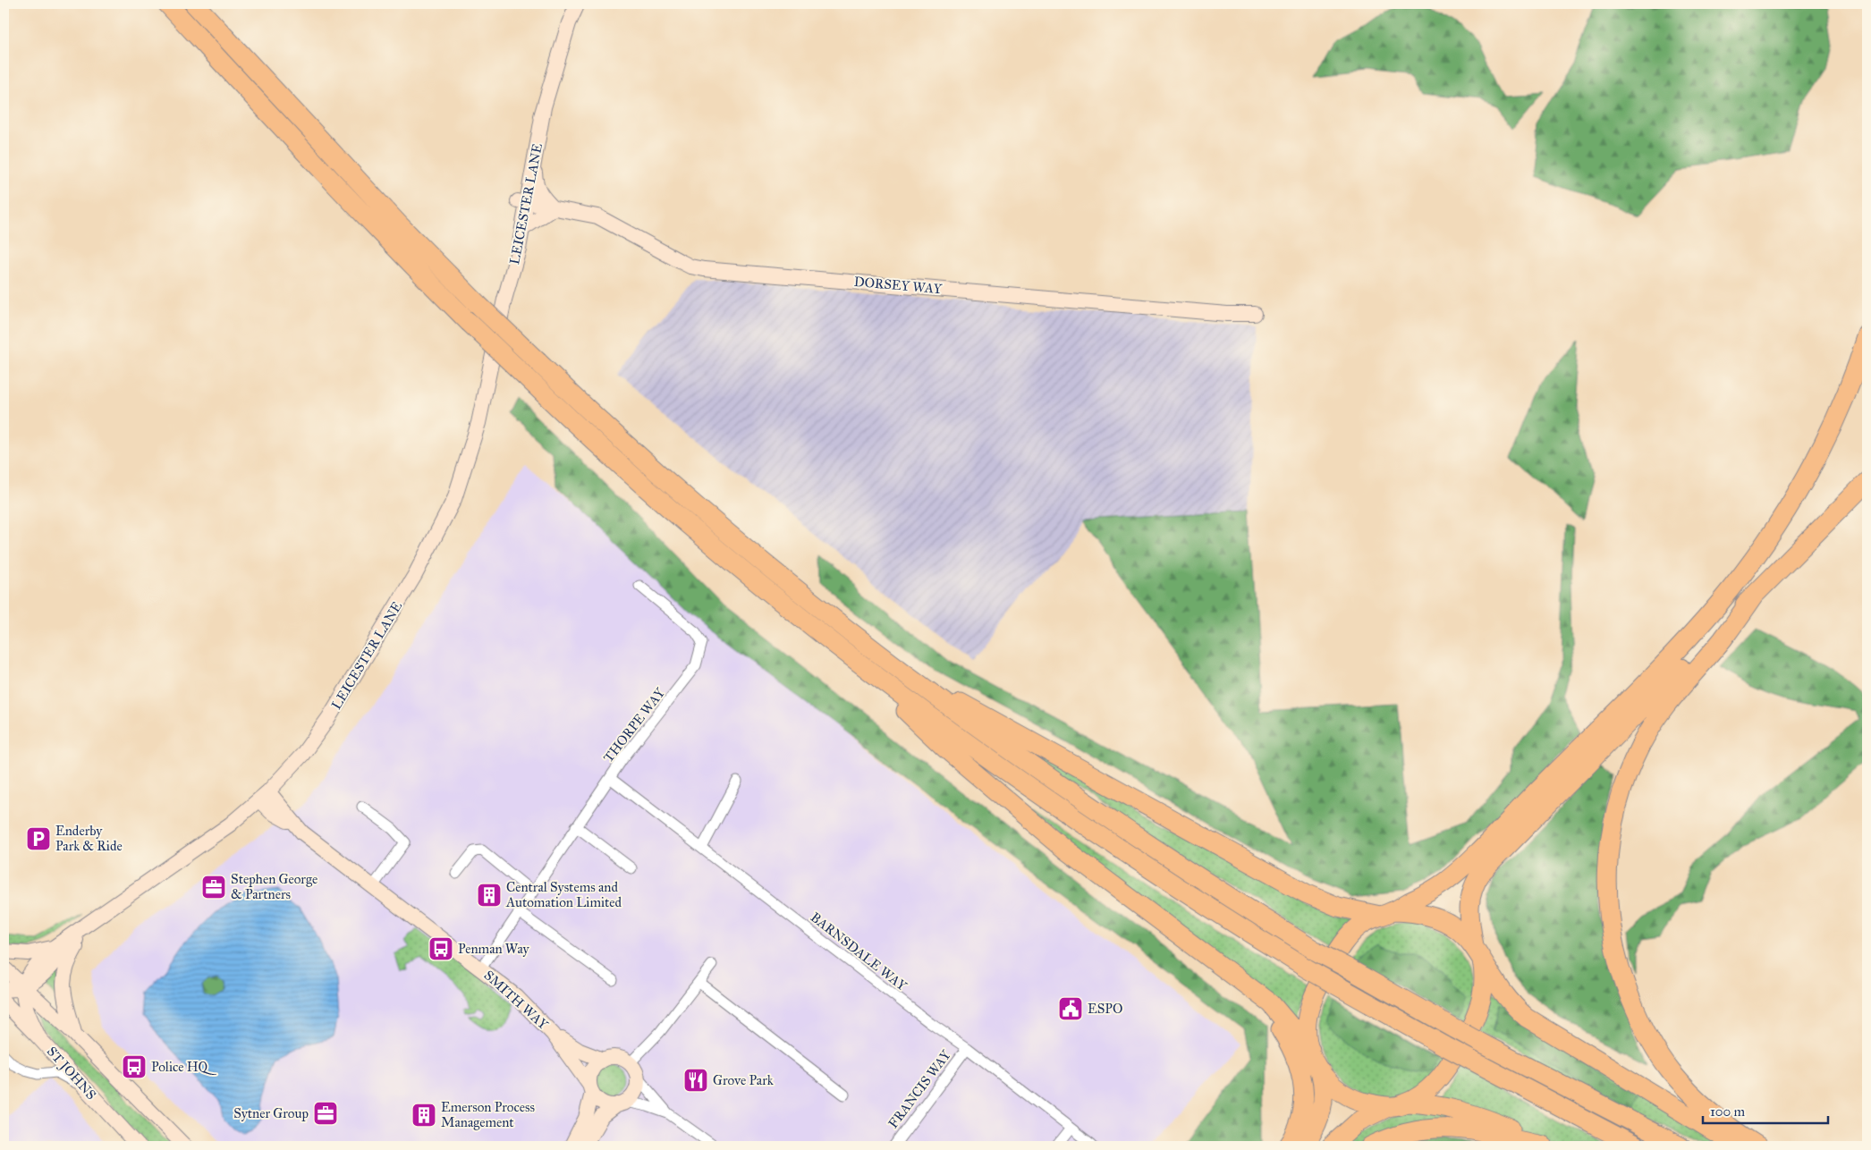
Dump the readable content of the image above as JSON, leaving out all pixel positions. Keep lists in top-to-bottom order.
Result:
{
  "streets": {
    "street": [
      "LEICESTER LANE",
      "DORSEY WAY",
      "THORPE WAY",
      "BARNSDALE WAY",
      "SMITH WAY",
      "ST JOHNS",
      "FRANCIS WAY"
    ]
  },
  "crossings": [
    ["LEICESTER LANE", "DORSEY WAY"],
    ["LEICESTER LANE", "SMITH WAY"],
    ["THORPE WAY", "BARNSDALE WAY"],
    ["THORPE WAY", "SMITH WAY"],
    ["BARNSDALE WAY", "FRANCIS WAY"]
  ],
  "places": {
    "parking": ["Enderby Park & Ride"],
    "office": ["Stephen George & Partners", "Sytner Group"],
    "building": ["Central Systems and Automation Limited", "Emerson Process Management"],
    "bus stop": ["Penman Way", "Police HQ"],
    "public building": ["ESPO"],
    "restaurant": ["Grove Park"]
  },
  "scale_bar": "100 m"
}
